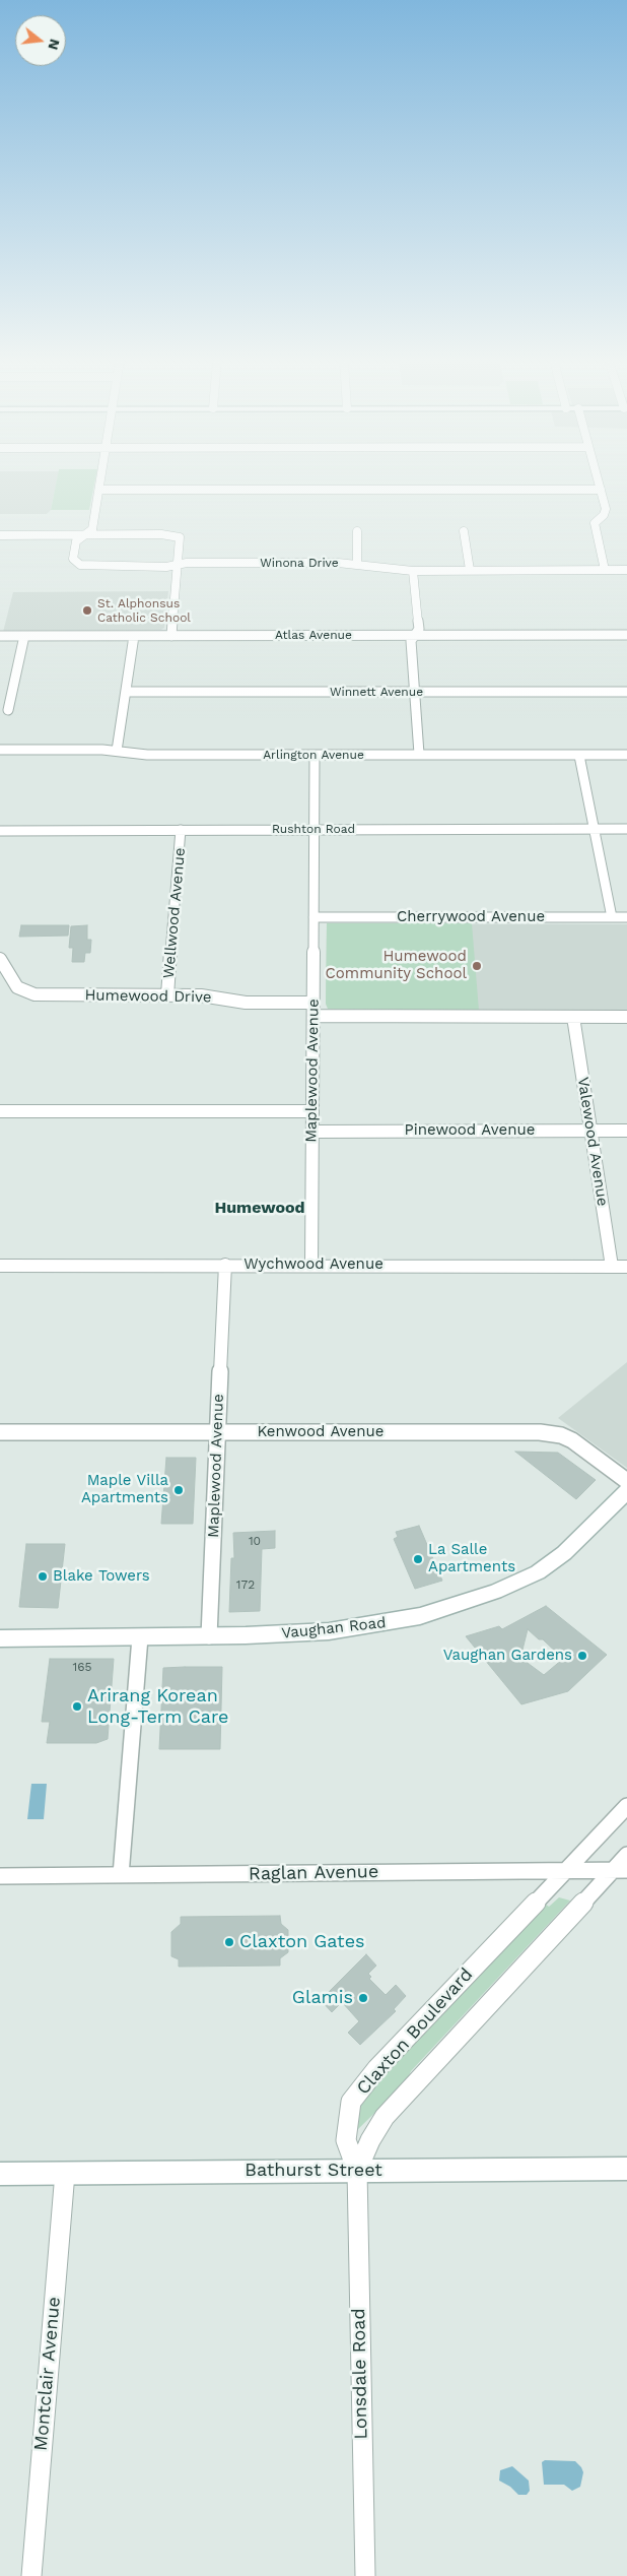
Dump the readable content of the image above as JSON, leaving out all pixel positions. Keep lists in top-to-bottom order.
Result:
{
  "streets": {
    "street": [
      "Winona Drive",
      "Atlas Avenue",
      "Winnett Avenue",
      "Arlington Avenue",
      "Rushton Road",
      "Wellwood Avenue",
      "Cherrywood Avenue",
      "Humewood Drive",
      "Maplewood Avenue",
      "Pinewood Avenue",
      "Valewood Avenue",
      "Wychwood Avenue",
      "Kenwood Avenue",
      "Vaughan Road",
      "Raglan Avenue",
      "Claxton Boulevard",
      "Bathurst Street",
      "Montclair Avenue",
      "Lonsdale Road"
    ]
  },
  "crossings": [
    ["Arlington Avenue", "Maplewood Avenue"],
    ["Rushton Road", "Wellwood Avenue"],
    ["Rushton Road", "Maplewood Avenue"],
    ["Wellwood Avenue", "Humewood Drive"],
    ["Cherrywood Avenue", "Maplewood Avenue"],
    ["Humewood Drive", "Maplewood Avenue"],
    ["Maplewood Avenue", "Pinewood Avenue"],
    ["Maplewood Avenue", "Wychwood Avenue"],
    ["Maplewood Avenue", "Kenwood Avenue"],
    ["Maplewood Avenue", "Vaughan Road"],
    ["Pinewood Avenue", "Valewood Avenue"],
    ["Valewood Avenue", "Wychwood Avenue"],
    ["Raglan Avenue", "Claxton Boulevard"],
    ["Claxton Boulevard", "Bathurst Street"],
    ["Claxton Boulevard", "Lonsdale Road"],
    ["Bathurst Street", "Montclair Avenue"],
    ["Bathurst Street", "Lonsdale Road"]
  ],
  "districts": ["Humewood"],
  "places": [
    "St. Alphonsus Catholic School",
    "Humewood Community School",
    "Maple Villa Apartments",
    "La Salle Apartments",
    "Blake Towers",
    "Vaughan Gardens",
    "Arirang Korean Long-Term Care",
    "Claxton Gates",
    "Glamis"
  ],
  "house_numbers": ["10", "172", "165"],
  "north": "right"
}
